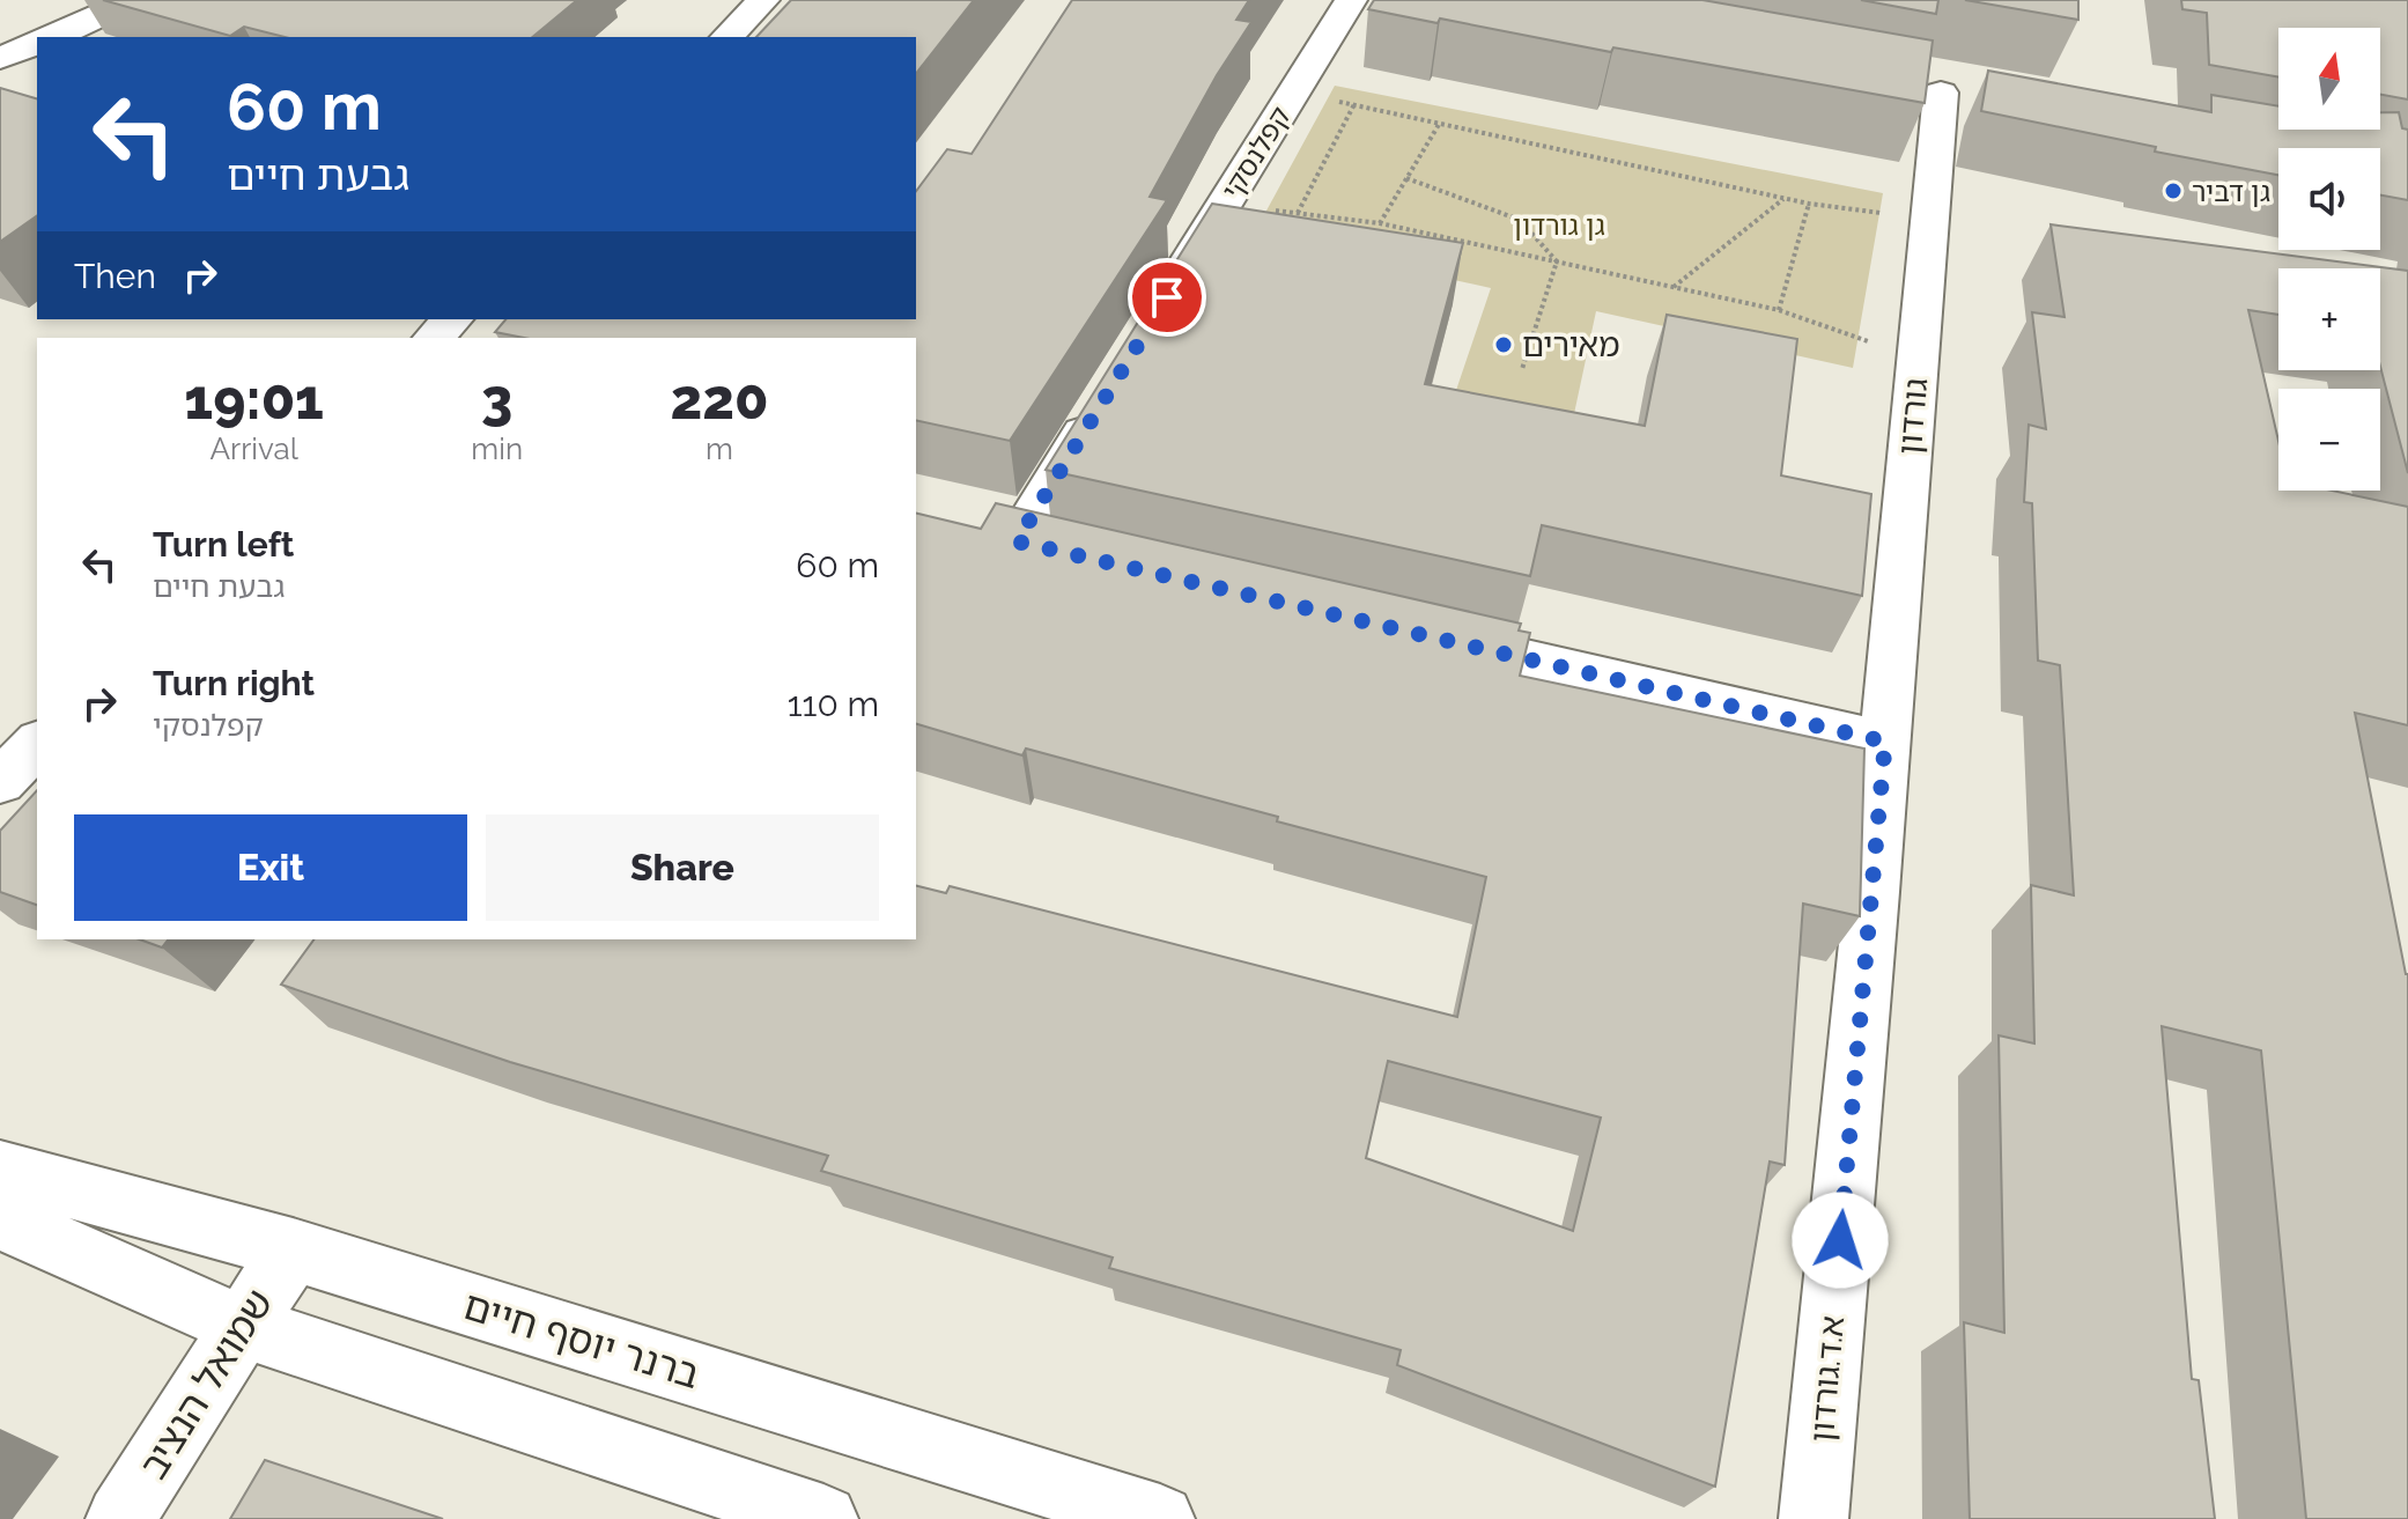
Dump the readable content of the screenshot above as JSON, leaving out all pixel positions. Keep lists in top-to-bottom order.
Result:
{
  "streets": {
    "street": [
      "קפלנסקי",
      "גורדון",
      "ברנר יוסף חיים",
      "א.ד.גורדון",
      "שמואל הנציב"
    ]
  },
  "crossings": [
    ["גורדון", "א.ד.גורדון"],
    ["ברנר יוסף חיים", "שמואל הנציב"]
  ],
  "parks": ["גן גורדון"],
  "places": ["גן דביר", "מאירים"],
  "north": "top",
  "page": {
    "map_buttons": ["+", "−"],
    "turn": ["60 m", "גבעת חיים"],
    "then": "Then",
    "eta": [
      "19:01",
      "Arrival",
      "3",
      "min",
      "220",
      "m"
    ],
    "list": [
      {
        "name": "Turn left",
        "note": "גבעת חיים",
        "value": "60 m"
      },
      {
        "name": "Turn right",
        "note": "קפלנסקי",
        "value": "110 m"
      }
    ],
    "buttons": ["Exit", "Share"]
  }
}
